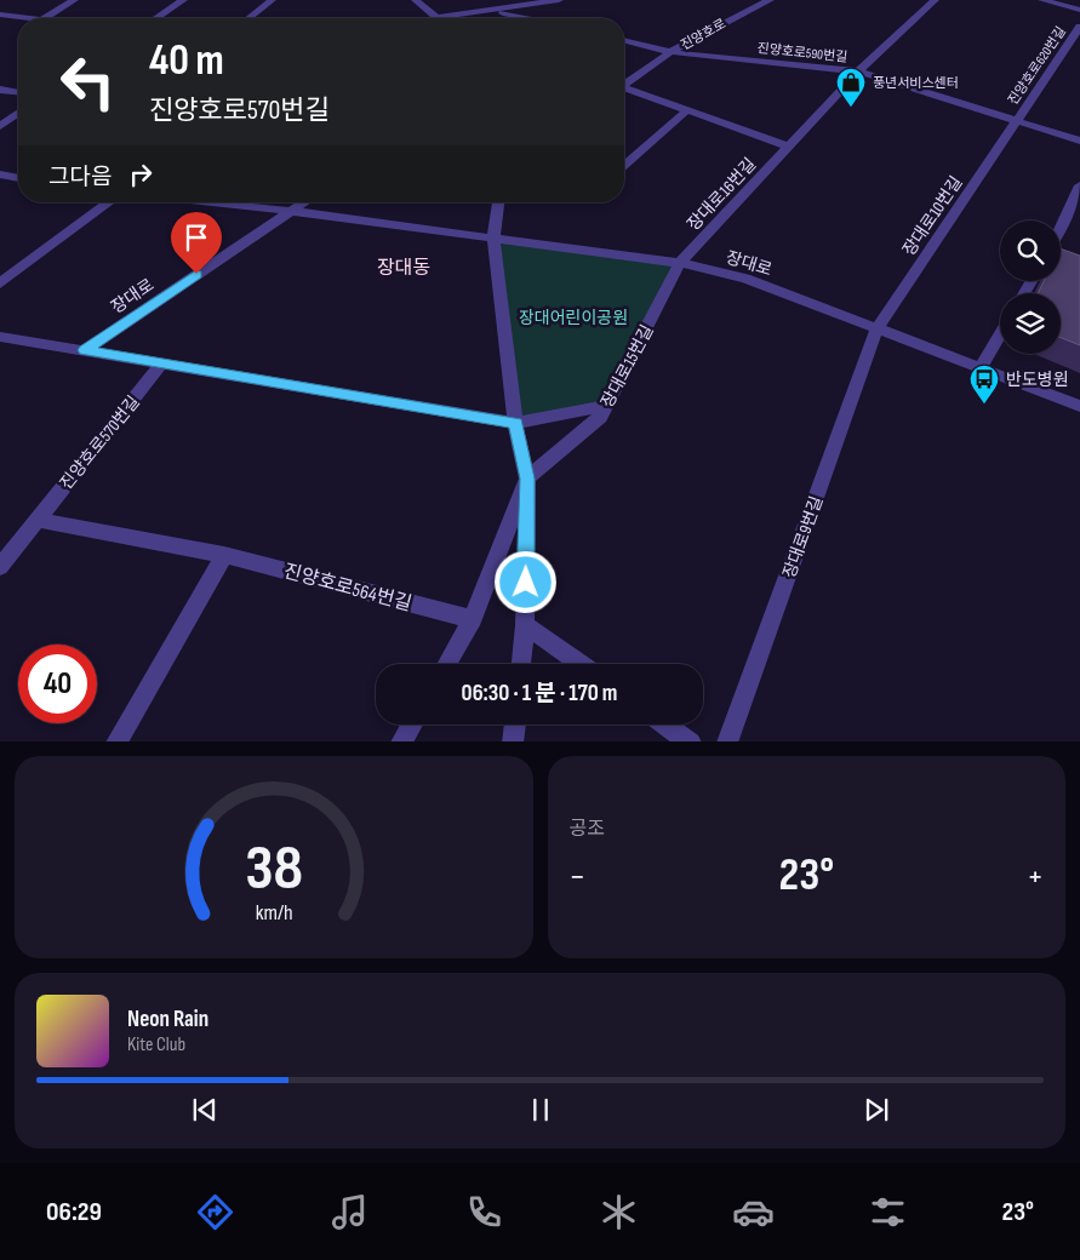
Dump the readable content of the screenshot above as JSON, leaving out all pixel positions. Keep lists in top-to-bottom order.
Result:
{
  "streets": {
    "street": [
      "진양호로",
      "진양호로590번길",
      "진양호로620번길",
      "장대로16번길",
      "장대로10번길",
      "장대로",
      "장대로15번길",
      "진양호로570번길",
      "장대로9번길",
      "진양호로564번길"
    ]
  },
  "crossings": [
    ["진양호로", "진양호로590번길"],
    ["진양호로590번길", "진양호로620번길"],
    ["진양호로590번길", "장대로16번길"],
    ["진양호로590번길", "장대로10번길"],
    ["진양호로620번길", "장대로10번길"],
    ["장대로16번길", "장대로"],
    ["장대로16번길", "장대로15번길"],
    ["장대로10번길", "장대로"],
    ["장대로10번길", "장대로9번길"],
    ["장대로", "장대로15번길"],
    ["장대로", "장대로9번길"],
    ["진양호로570번길", "진양호로564번길"]
  ],
  "districts": ["장대동"],
  "parks": ["장대어린이공원"],
  "places": {
    "shop": ["풍년서비스센터"],
    "bus stop": ["반도병원"]
  },
  "page": {
    "turn": ["40 m", "진양호로570번길"],
    "then": "그다음",
    "limit": "40",
    "trip": "06:30 · 1 분 · 170 m",
    "tile": "공조",
    "heat": ["−", "23°", "+"],
    "song": ["Neon Rain", "Kite Club"],
    "tabs": ["06:29", "23°"],
    "gauge": ["38", "km/h"]
  }
}
